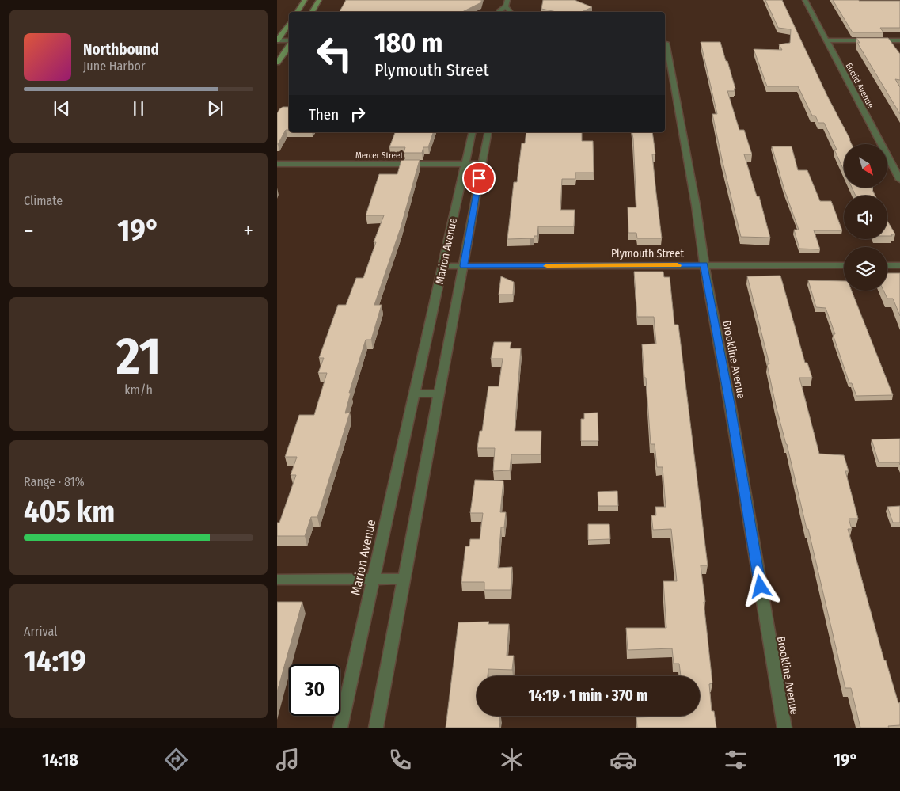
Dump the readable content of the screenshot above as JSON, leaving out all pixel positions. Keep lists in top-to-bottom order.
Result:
{
  "streets": {
    "street": [
      "Euclid Avenue",
      "Mercer Street",
      "Marion Avenue",
      "Plymouth Street",
      "Brookline Avenue"
    ]
  },
  "crossings": [
    ["Mercer Street", "Marion Avenue"],
    ["Marion Avenue", "Plymouth Street"],
    ["Plymouth Street", "Brookline Avenue"]
  ],
  "north": "bottom right",
  "page": {
    "turn": ["180 m", "Plymouth Street"],
    "song": ["Northbound", "June Harbor"],
    "then": "Then",
    "tile": [
      "Climate",
      ["21", "km/h"],
      ["Range · 81%", "405 km"],
      ["Arrival", "14:19"]
    ],
    "heat": ["−", "19°", "+"],
    "limit": "30",
    "trip": "14:19 · 1 min · 370 m",
    "tabs": ["14:18", "19°"]
  }
}
